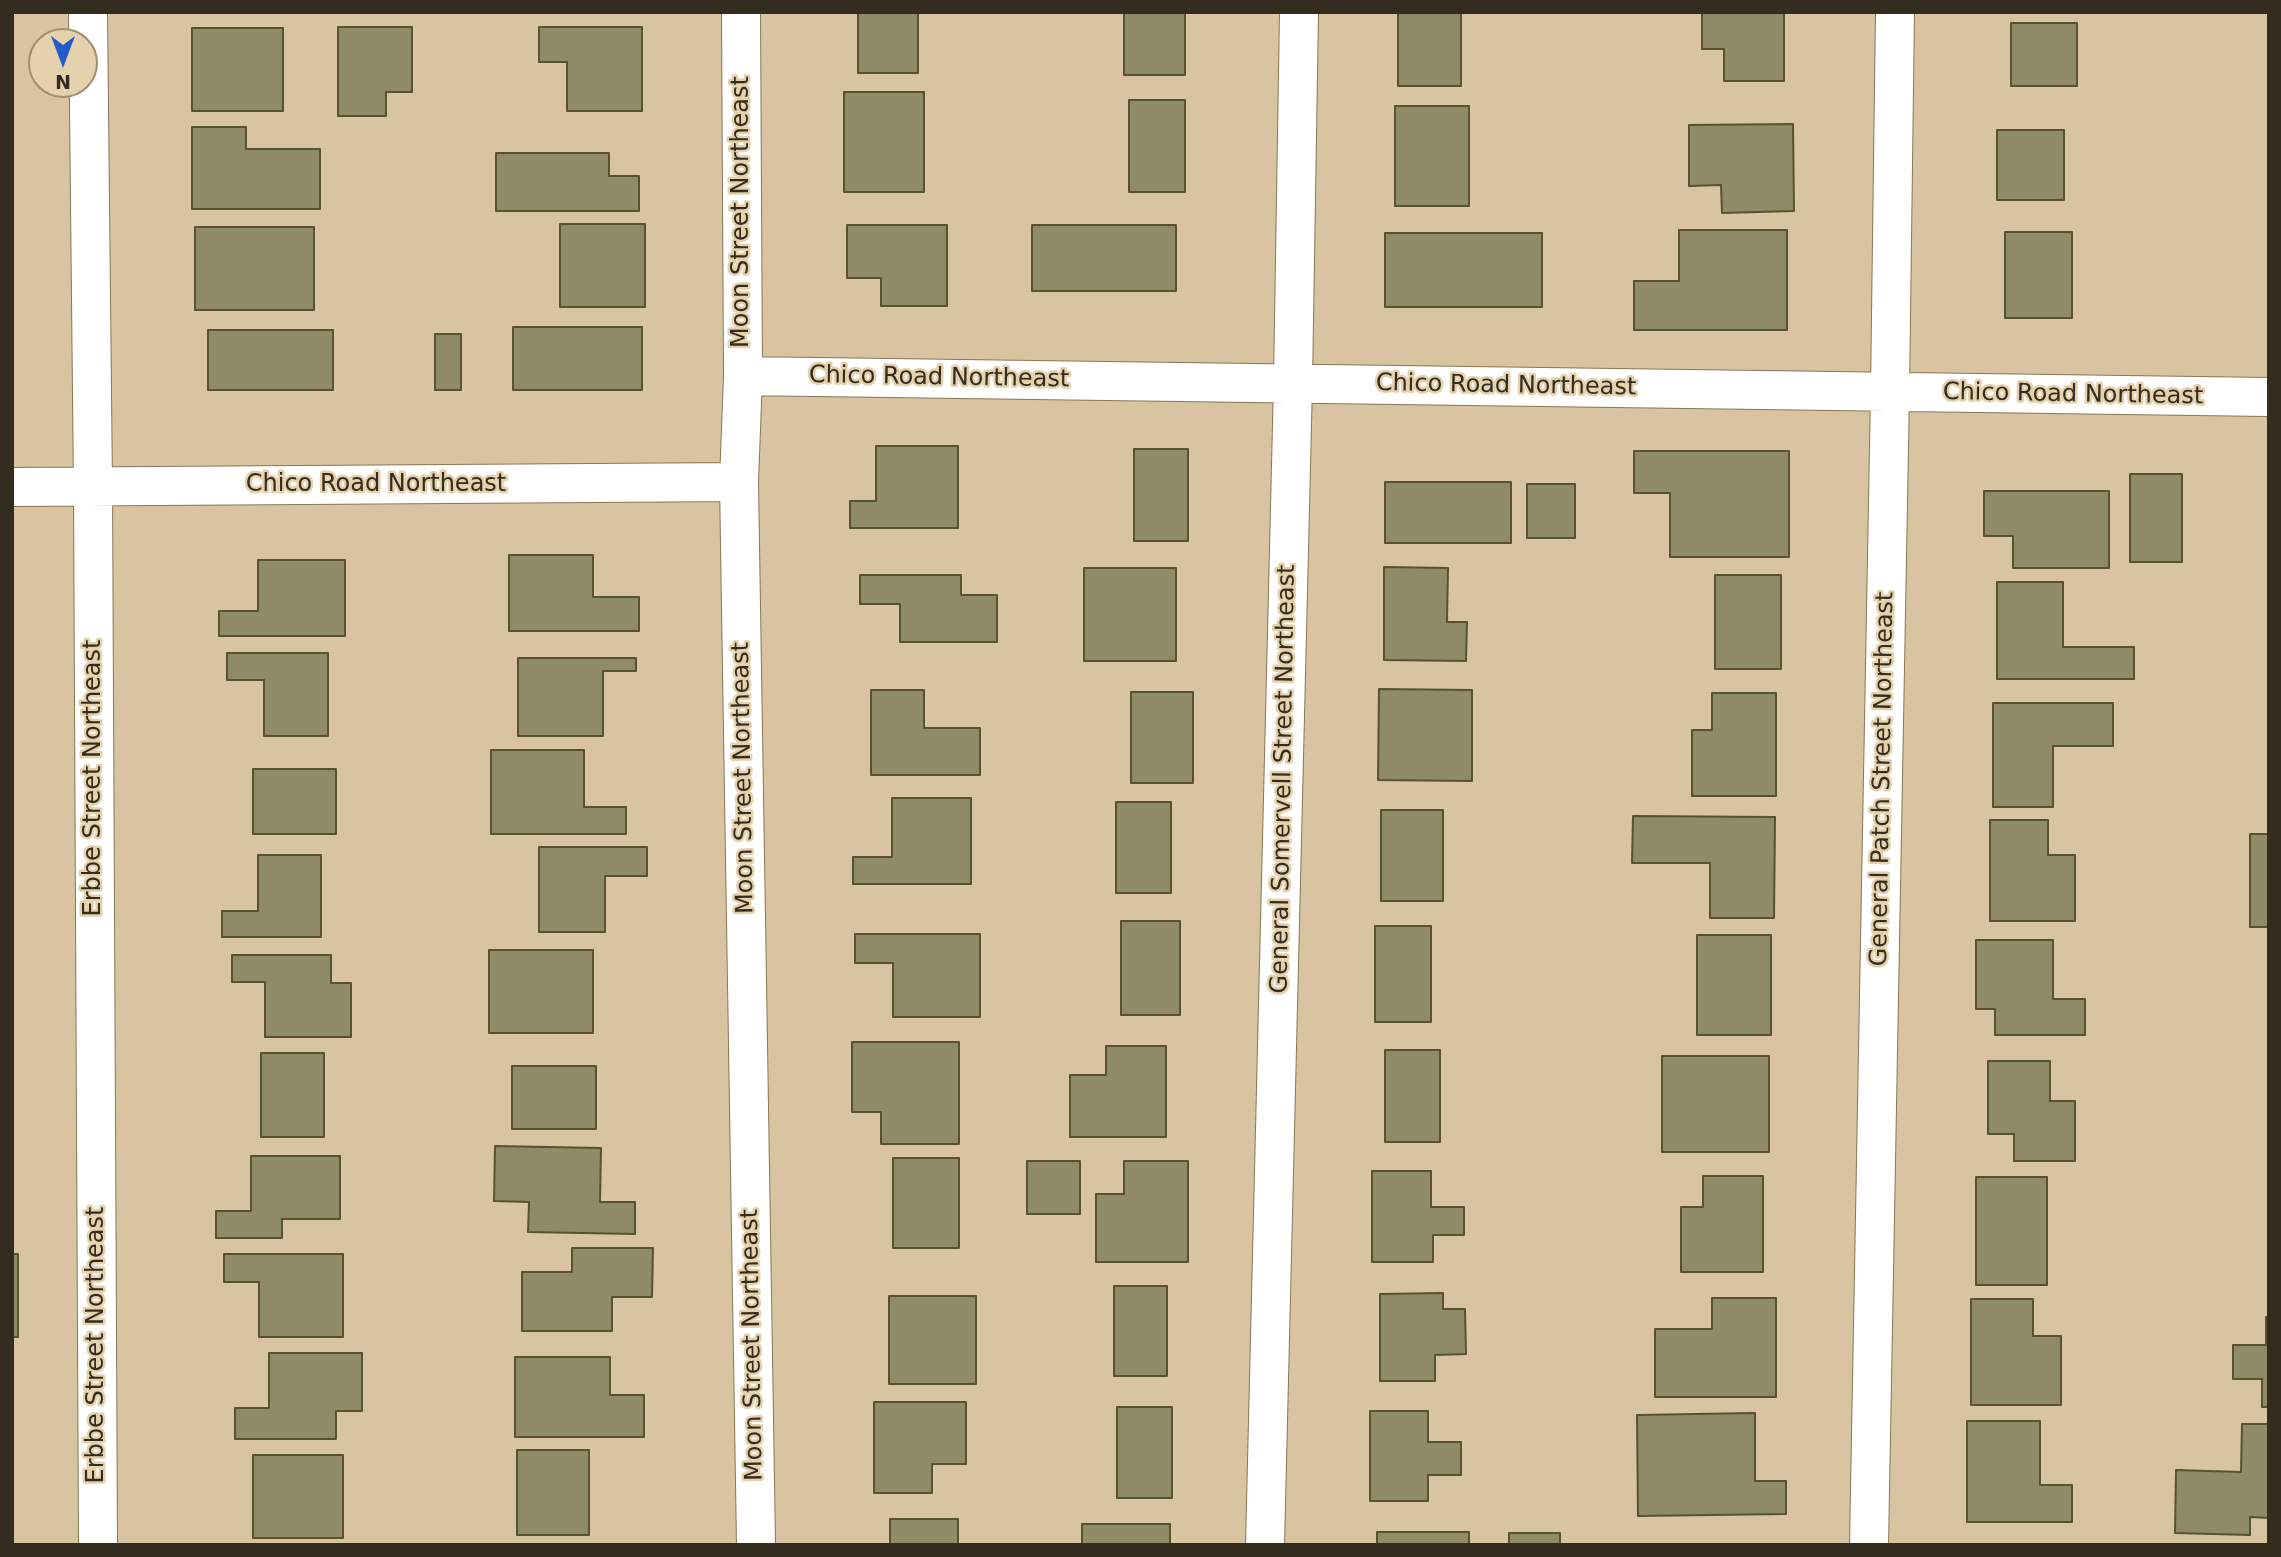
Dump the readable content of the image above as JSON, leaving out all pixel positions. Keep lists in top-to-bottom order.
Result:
{
  "streets": {
    "street": [
      "Moon Street Northeast",
      "Chico Road Northeast",
      "Erbbe Street Northeast",
      "General Somervell Street Northeast",
      "General Patch Street Northeast"
    ]
  },
  "crossings": [
    ["Moon Street Northeast", "Chico Road Northeast"],
    ["Chico Road Northeast", "Erbbe Street Northeast"],
    ["Chico Road Northeast", "General Somervell Street Northeast"],
    ["Chico Road Northeast", "General Patch Street Northeast"]
  ],
  "north": "bottom"
}
